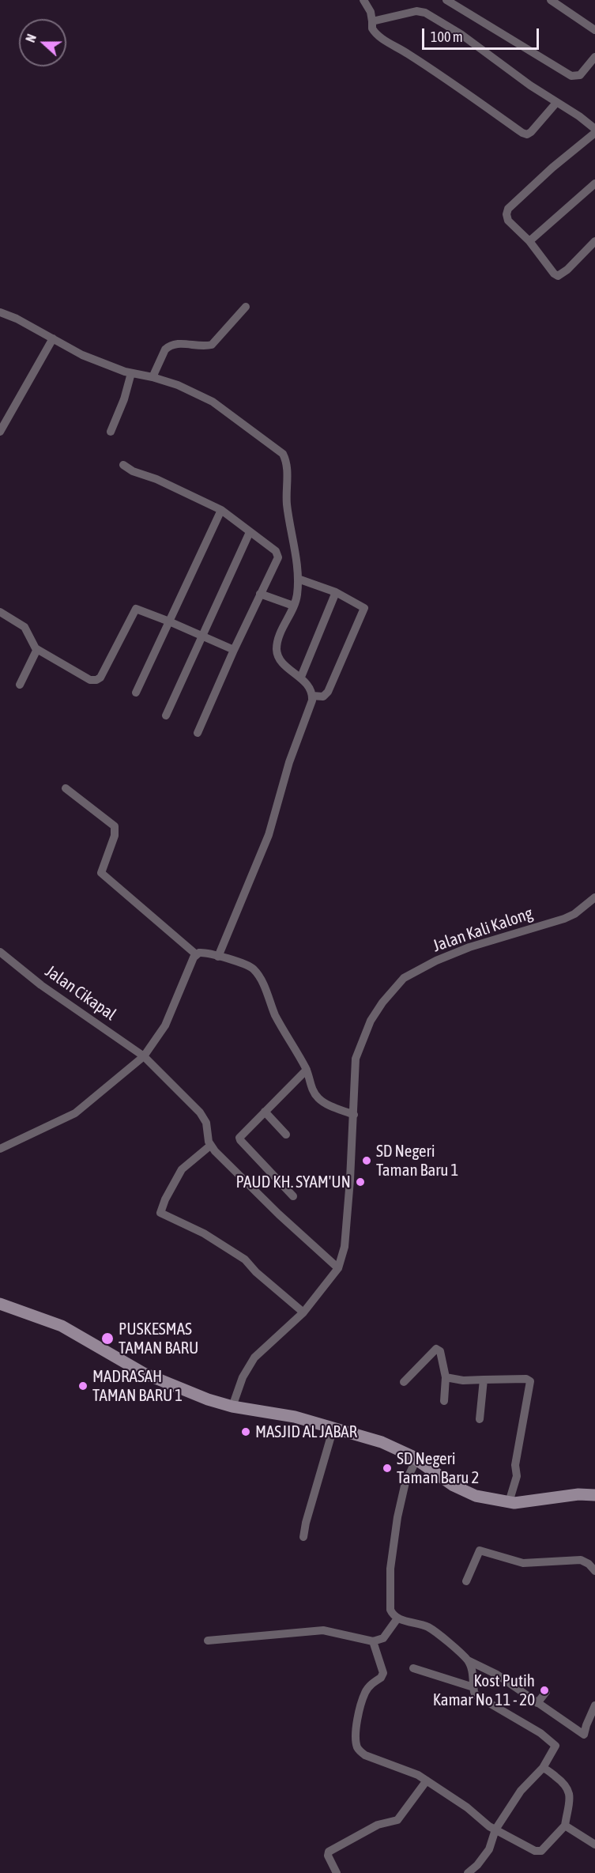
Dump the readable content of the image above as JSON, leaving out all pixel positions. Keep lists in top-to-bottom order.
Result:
{
  "streets": {
    "street": ["Jalan Kali Kalong", "Jalan Cikapal"]
  },
  "places": [
    "SD Negeri Taman Baru 1",
    "PAUD KH. SYAM'UN",
    "PUSKESMAS TAMAN BARU",
    "MADRASAH TAMAN BARU 1",
    "MASJID AL JABAR",
    "SD Negeri Taman Baru 2",
    "Kost Putih Kamar No 11 - 20"
  ],
  "scale_bar": "100 m",
  "north": "left"
}
